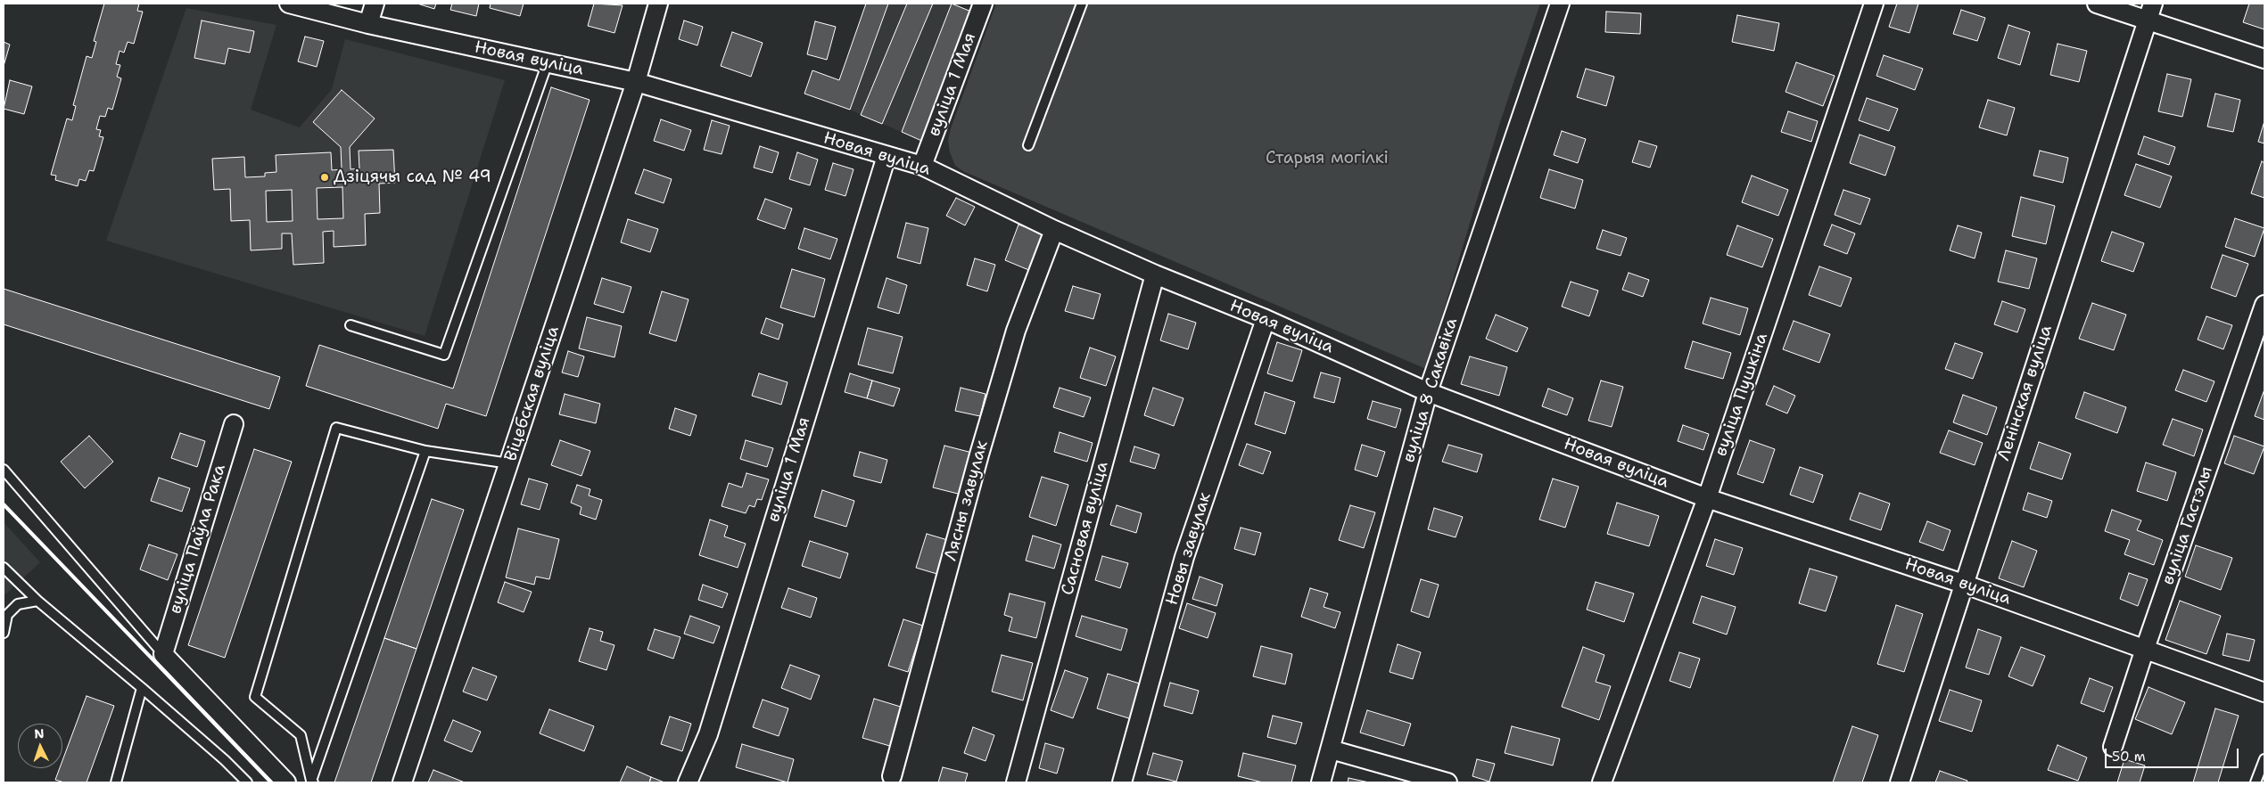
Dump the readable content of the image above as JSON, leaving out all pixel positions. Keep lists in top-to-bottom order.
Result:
{
  "streets": {
    "street": [
      "Новая вуліца",
      "вуліца 1 Мая",
      "вуліца 8 Сакавіка",
      "Ленінская вуліца",
      "Віцебская вуліца",
      "вуліца Пушкіна",
      "Лясны завулак",
      "вуліца Гастэлы",
      "Сасновая вуліца",
      "вуліца Паўла Рака",
      "Новы завулак"
    ]
  },
  "crossings": [
    ["Новая вуліца", "вуліца 1 Мая"],
    ["Новая вуліца", "вуліца 8 Сакавіка"],
    ["Новая вуліца", "Ленінская вуліца"],
    ["Новая вуліца", "Віцебская вуліца"],
    ["Новая вуліца", "вуліца Пушкіна"],
    ["Новая вуліца", "Лясны завулак"],
    ["Новая вуліца", "вуліца Гастэлы"],
    ["Новая вуліца", "Сасновая вуліца"],
    ["Новая вуліца", "Новы завулак"]
  ],
  "parks": ["Старыя могілкі"],
  "places": ["Дзіцячы сад № 49"],
  "scale_bar": "50 m",
  "north": "top"
}
